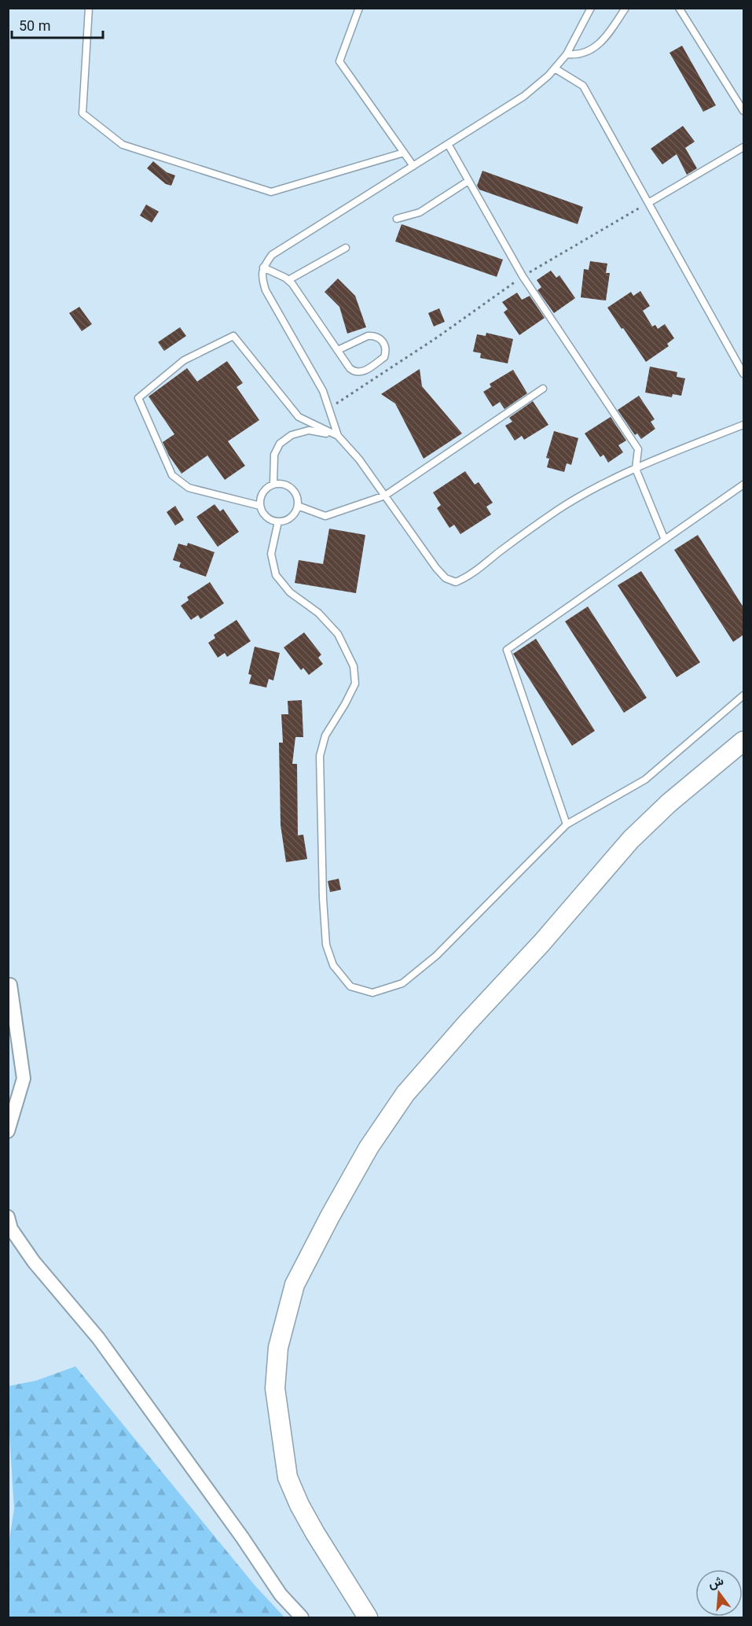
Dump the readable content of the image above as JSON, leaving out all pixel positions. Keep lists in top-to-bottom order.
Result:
{
  "scale_bar": "50 m",
  "north": "top"
}
